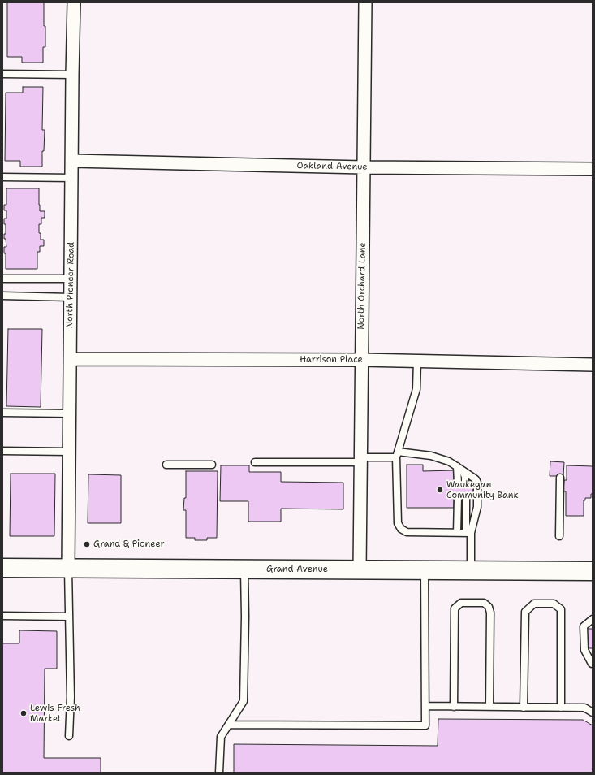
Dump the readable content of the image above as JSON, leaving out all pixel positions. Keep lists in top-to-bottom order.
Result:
{
  "streets": {
    "main road": ["Grand Avenue"],
    "street": [
      "Oakland Avenue",
      "North Pioneer Road",
      "North Orchard Lane",
      "Harrison Place"
    ]
  },
  "crossings": [
    ["Oakland Avenue", "North Pioneer Road"],
    ["Oakland Avenue", "North Orchard Lane"],
    ["North Pioneer Road", "Harrison Place"],
    ["North Pioneer Road", "Grand Avenue"],
    ["North Orchard Lane", "Harrison Place"],
    ["North Orchard Lane", "Grand Avenue"]
  ],
  "places": ["Waukegan Community Bank", "Grand & Pioneer", "Lewis Fresh Market"]
}
